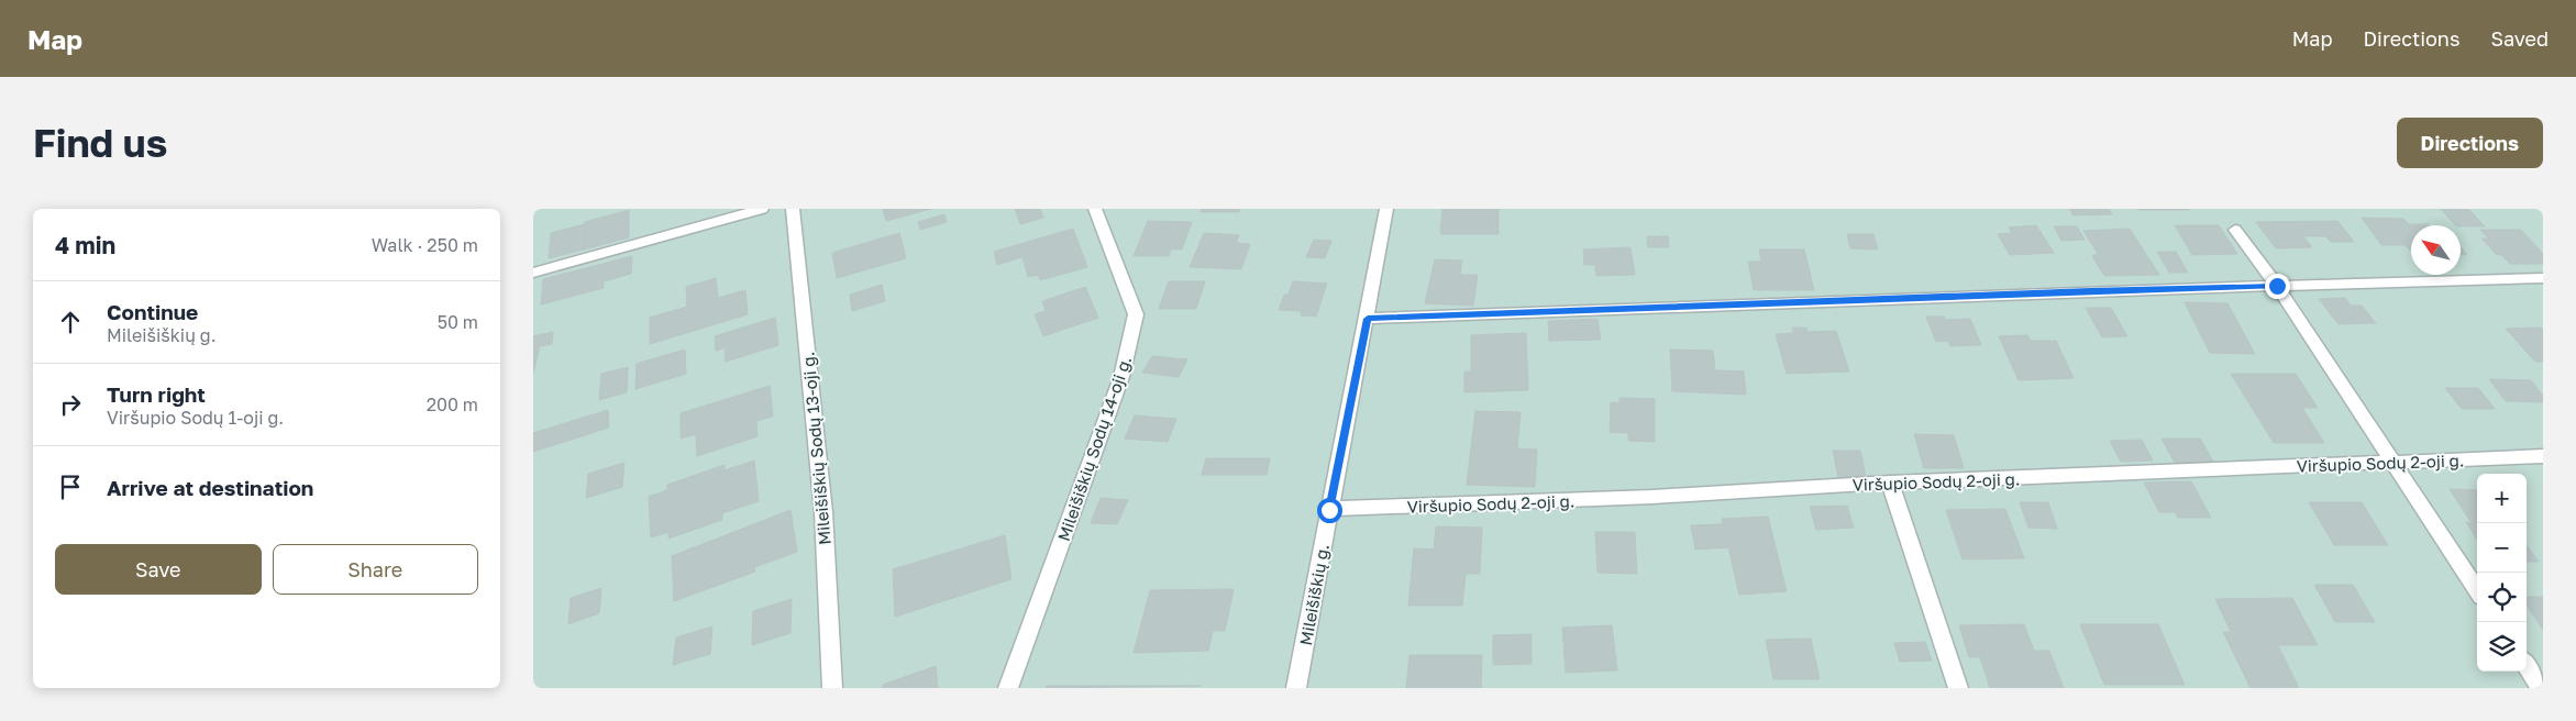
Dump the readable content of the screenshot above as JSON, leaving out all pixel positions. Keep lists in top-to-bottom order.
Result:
{
  "streets": {
    "street": [
      "Mileišiškių Sodų 13-oji g.",
      "Mileišiškių Sodų 14-oji g.",
      "Viršupio Sodų 2-oji g.",
      "Mileišiškių g."
    ]
  },
  "crossings": [
    ["Viršupio Sodų 2-oji g.", "Mileišiškių g."]
  ],
  "north": "top left",
  "page": {
    "header": "Map",
    "nav": ["Map", "Directions", "Saved"],
    "buttons": [
      "Directions",
      ["Save", "Share"]
    ],
    "title": "Find us",
    "heading": ["4 min", "Walk · 250 m"],
    "list": [
      ["Continue", "Mileišiškių g.", "50 m"],
      ["Turn right", "Viršupio Sodų 1-oji g.", "200 m"],
      "Arrive at destination"
    ],
    "map_buttons": ["+", "−"]
  }
}
